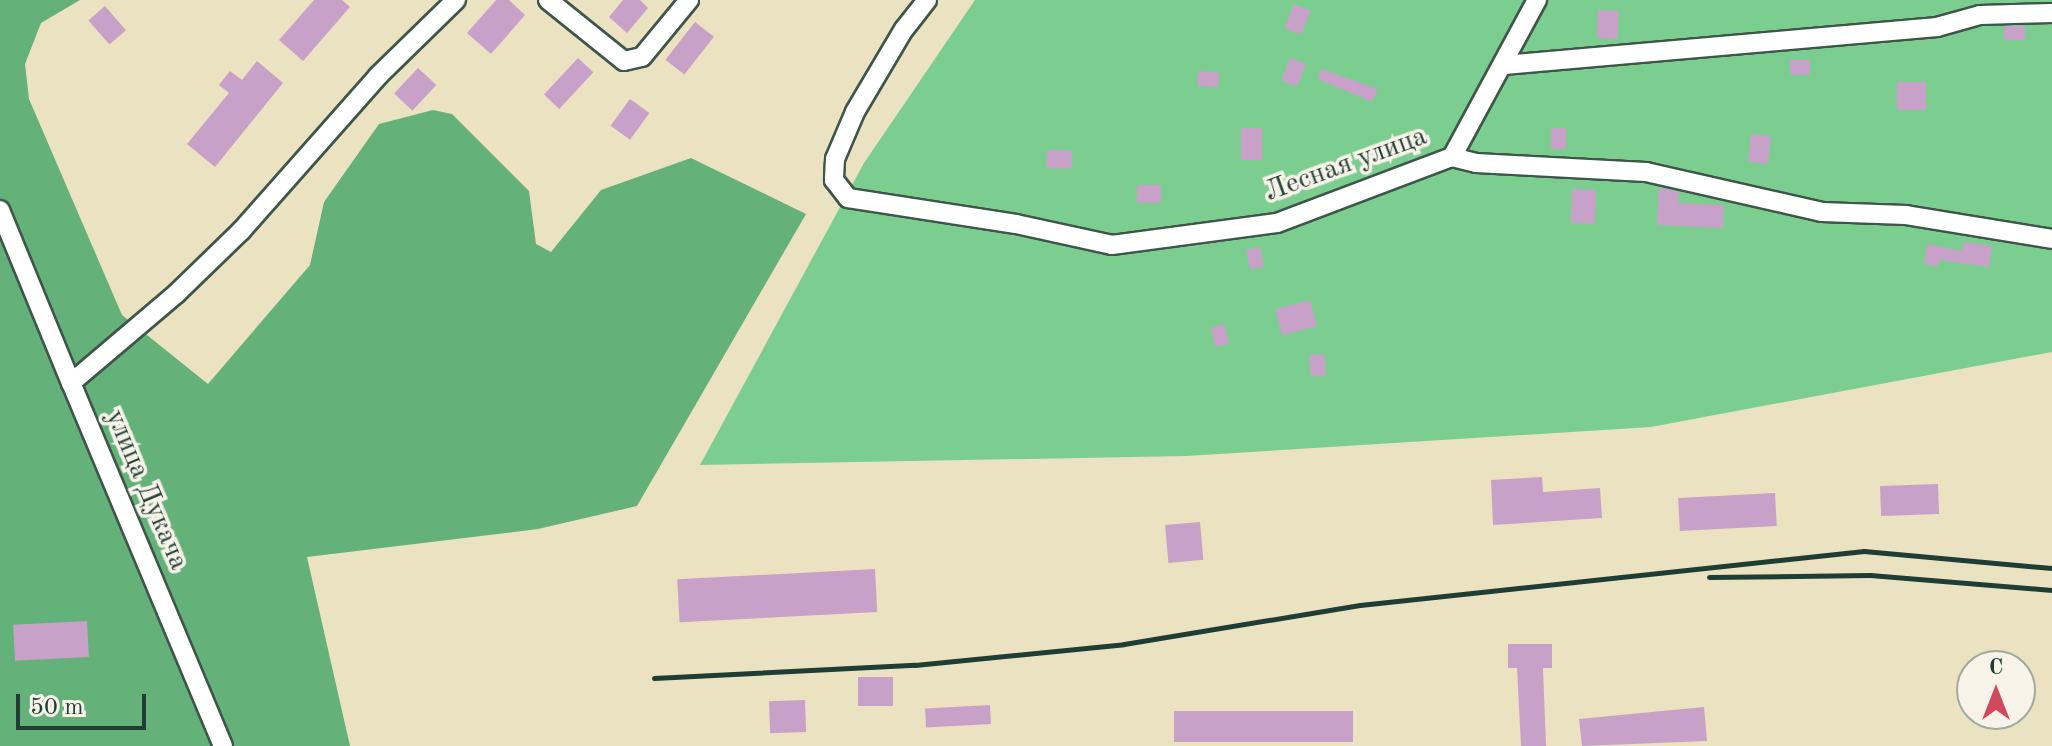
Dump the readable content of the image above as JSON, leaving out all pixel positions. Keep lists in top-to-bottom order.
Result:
{
  "streets": {
    "street": ["Лесная улица", "улица Дукача"]
  },
  "scale_bar": "50 m",
  "north": "top"
}
